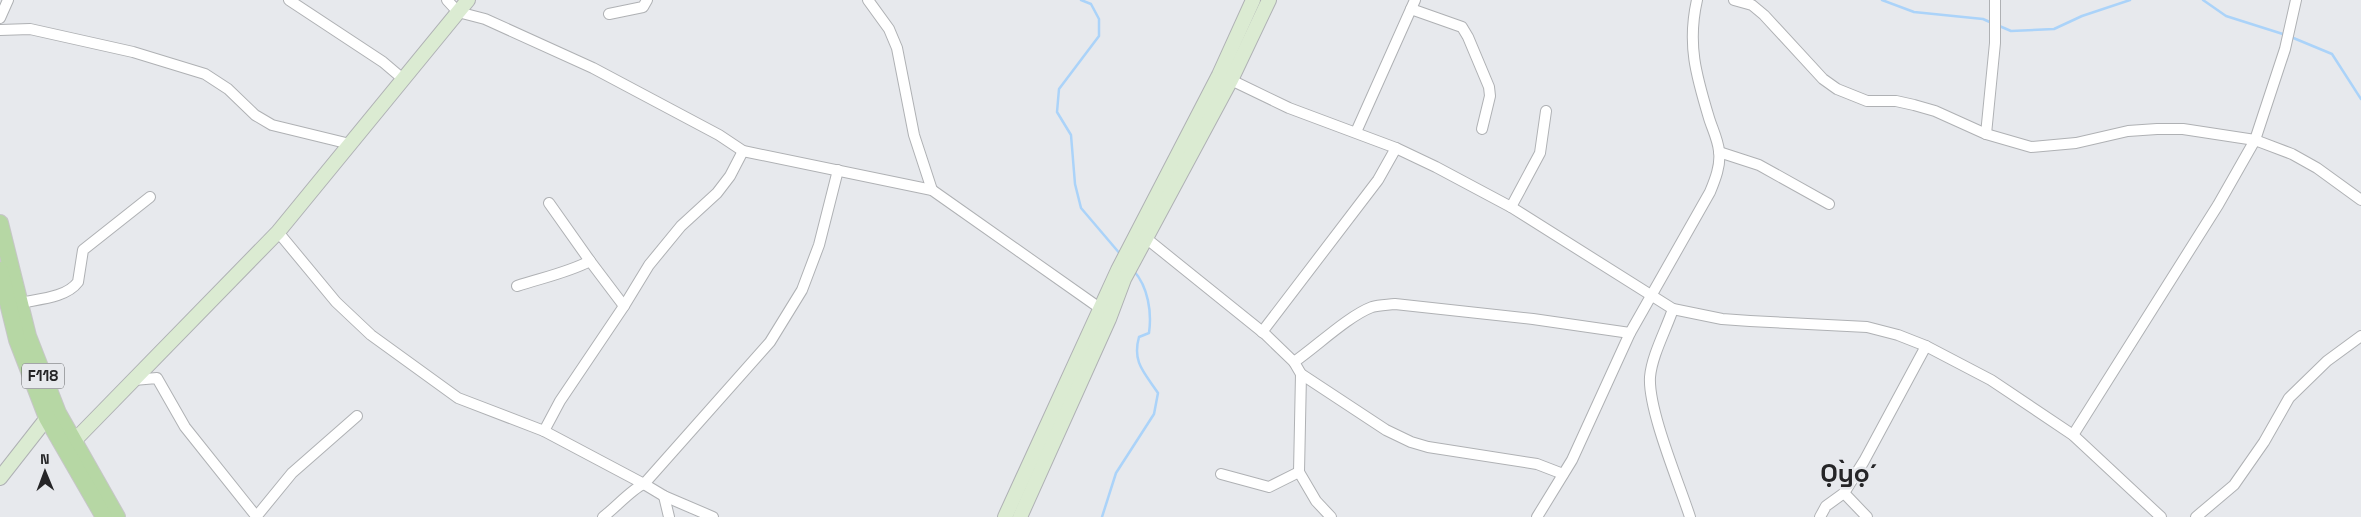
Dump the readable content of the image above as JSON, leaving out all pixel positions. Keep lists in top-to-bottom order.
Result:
{
  "streets": {
    "main road": ["F118"]
  },
  "districts": ["Ọ̀yọ́"],
  "north": "top"
}
